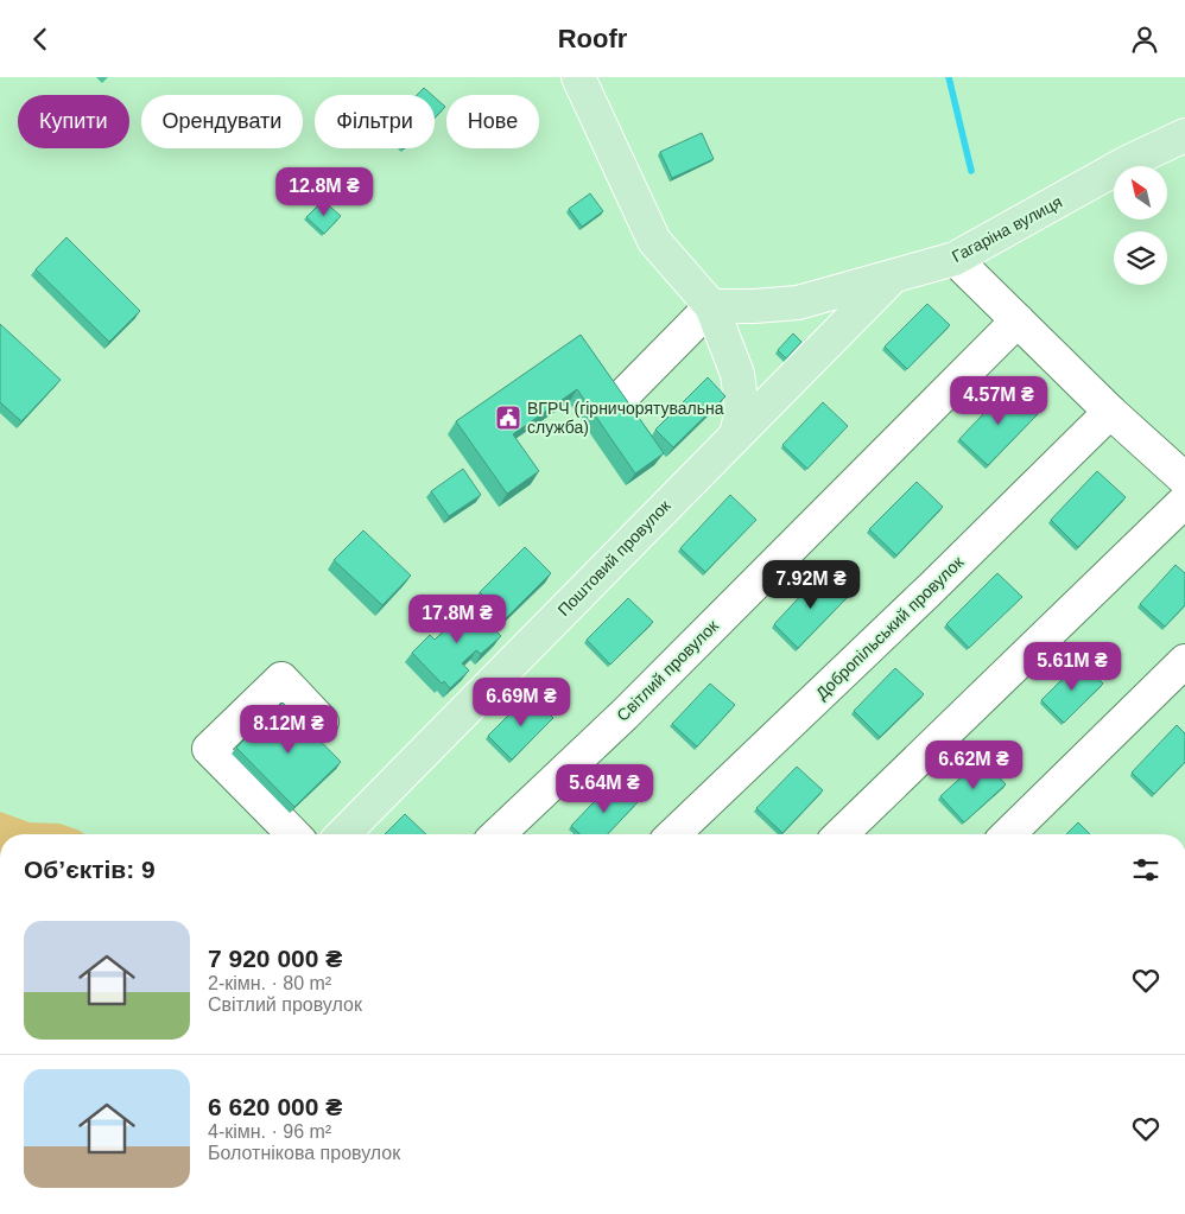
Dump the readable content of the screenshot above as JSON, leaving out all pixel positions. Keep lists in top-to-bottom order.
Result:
{
  "streets": {
    "main road": ["Гагаріна вулиця", "Поштовий провулок"],
    "street": ["Добропільський провулок", "Світлий провулок"]
  },
  "crossings": [
    ["Гагаріна вулиця", "Поштовий провулок"]
  ],
  "places": {
    "public building": ["ВГРЧ (гірничорятувальна служба)"]
  },
  "north": "top left",
  "page": {
    "header": "Roofr",
    "chip": [
      "Купити",
      "Орендувати",
      "Фільтри",
      "Нове"
    ],
    "price": [
      "12.8M ₴",
      "4.57M ₴",
      "7.92M ₴",
      "17.8M ₴",
      "5.61M ₴",
      "6.69M ₴",
      "8.12M ₴",
      "6.62M ₴",
      "5.64M ₴"
    ],
    "heading": "Об’єктів: 9",
    "list": [
      {
        "name": "7 920 000 ₴",
        "note": "2-кімн. · 80 m² · Світлий провулок"
      },
      {
        "name": "6 620 000 ₴",
        "note": "4-кімн. · 96 m² · Болотнікова провулок"
      }
    ]
  }
}
